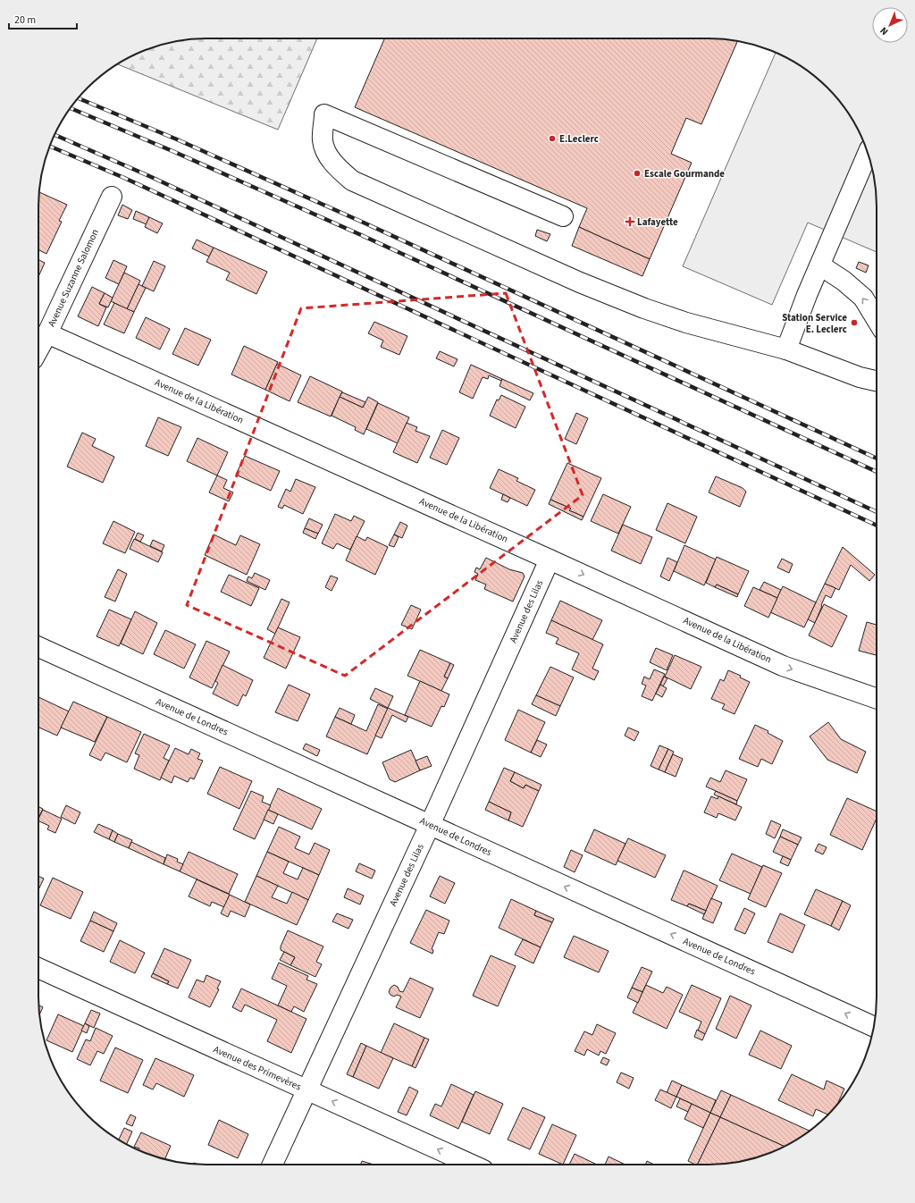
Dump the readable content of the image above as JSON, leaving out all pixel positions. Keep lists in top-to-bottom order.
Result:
{
  "streets": {
    "street": [
      "Avenue Suzanne Salomon",
      "Avenue de la Libération",
      "Avenue des Lilas",
      "Avenue de Londres",
      "Avenue des Primevères"
    ]
  },
  "crossings": [
    ["Avenue Suzanne Salomon", "Avenue de la Libération"],
    ["Avenue de la Libération", "Avenue des Lilas"],
    ["Avenue des Lilas", "Avenue de Londres"],
    ["Avenue des Lilas", "Avenue des Primevères"]
  ],
  "one_way": ["Avenue de la Libération", "Avenue de Londres", "Avenue des Primevères"],
  "places": {
    "other": ["E.Leclerc", "Escale Gourmande", "Station Service E. Leclerc"],
    "health": ["Lafayette"]
  },
  "scale_bar": "20 m",
  "north": "bottom left"
}
